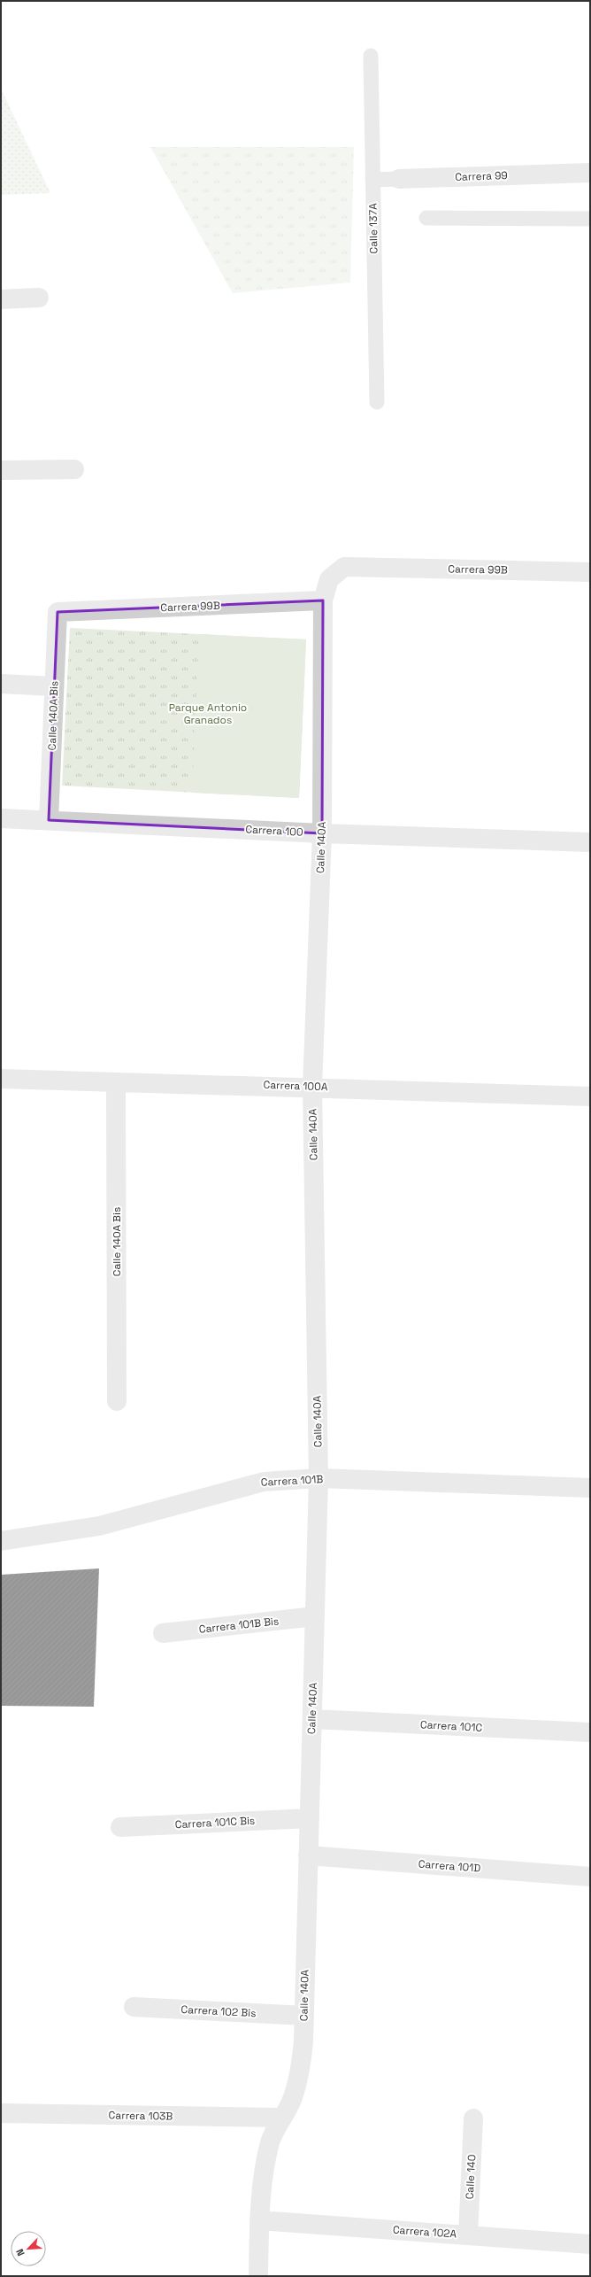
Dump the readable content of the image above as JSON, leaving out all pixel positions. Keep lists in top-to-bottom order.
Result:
{
  "streets": {
    "street": [
      "Carrera 99",
      "Carrera 99B",
      "Calle 140A Bis",
      "Carrera 100",
      "Calle 140A",
      "Carrera 100A",
      "Carrera 101B",
      "Carrera 101B Bis",
      "Carrera 101C",
      "Carrera 101C Bis",
      "Carrera 101D",
      "Carrera 102 Bis",
      "Carrera 103B",
      "Calle 140",
      "Carrera 102A"
    ],
    "lane": ["Calle 137A"]
  },
  "crossings": [
    ["Carrera 99", "Calle 137A"],
    ["Carrera 99B", "Calle 140A Bis"],
    ["Carrera 99B", "Calle 140A"],
    ["Calle 140A Bis", "Carrera 100"],
    ["Calle 140A Bis", "Carrera 100A"],
    ["Carrera 100", "Calle 140A"],
    ["Calle 140A", "Carrera 100A"],
    ["Calle 140A", "Carrera 101B"],
    ["Calle 140A", "Carrera 101B Bis"],
    ["Calle 140A", "Carrera 101C"],
    ["Calle 140A", "Carrera 101C Bis"],
    ["Calle 140A", "Carrera 101D"],
    ["Calle 140A", "Carrera 102 Bis"],
    ["Calle 140A", "Carrera 103B"],
    ["Calle 140A", "Carrera 102A"],
    ["Calle 140", "Carrera 102A"]
  ],
  "parks": ["Parque Antonio Granados"],
  "north": "bottom left"
}
